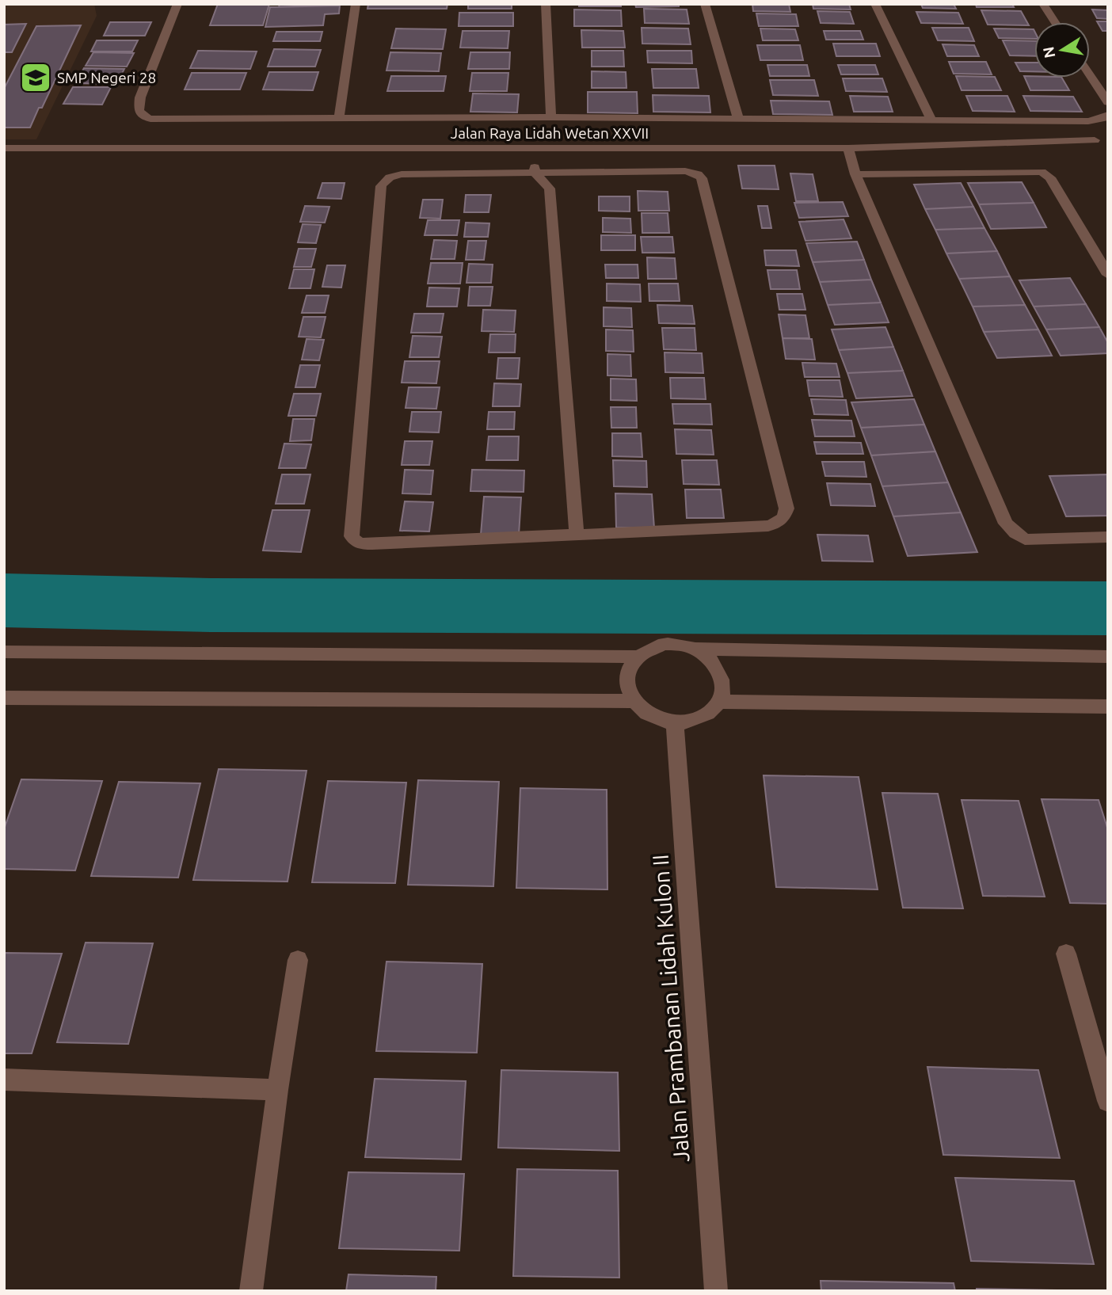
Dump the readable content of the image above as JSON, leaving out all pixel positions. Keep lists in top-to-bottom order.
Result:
{
  "streets": {
    "street": ["Jalan Raya Lidah Wetan XXVII", "Jalan Prambanan Lidah Kulon II"]
  },
  "places": {
    "school or university": ["SMP Negeri 28"]
  },
  "north": "left"
}
